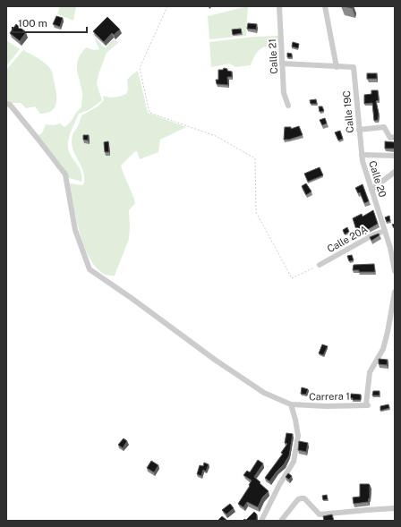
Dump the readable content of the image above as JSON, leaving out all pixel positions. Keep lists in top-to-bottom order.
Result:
{
  "streets": {
    "street": [
      "Calle 21",
      "Calle 19C",
      "Calle 20",
      "Calle 20A",
      "Carrera 1"
    ]
  },
  "crossings": [
    ["Calle 19C", "Calle 20"],
    ["Calle 20", "Calle 20A"]
  ],
  "scale_bar": "100 m"
}
